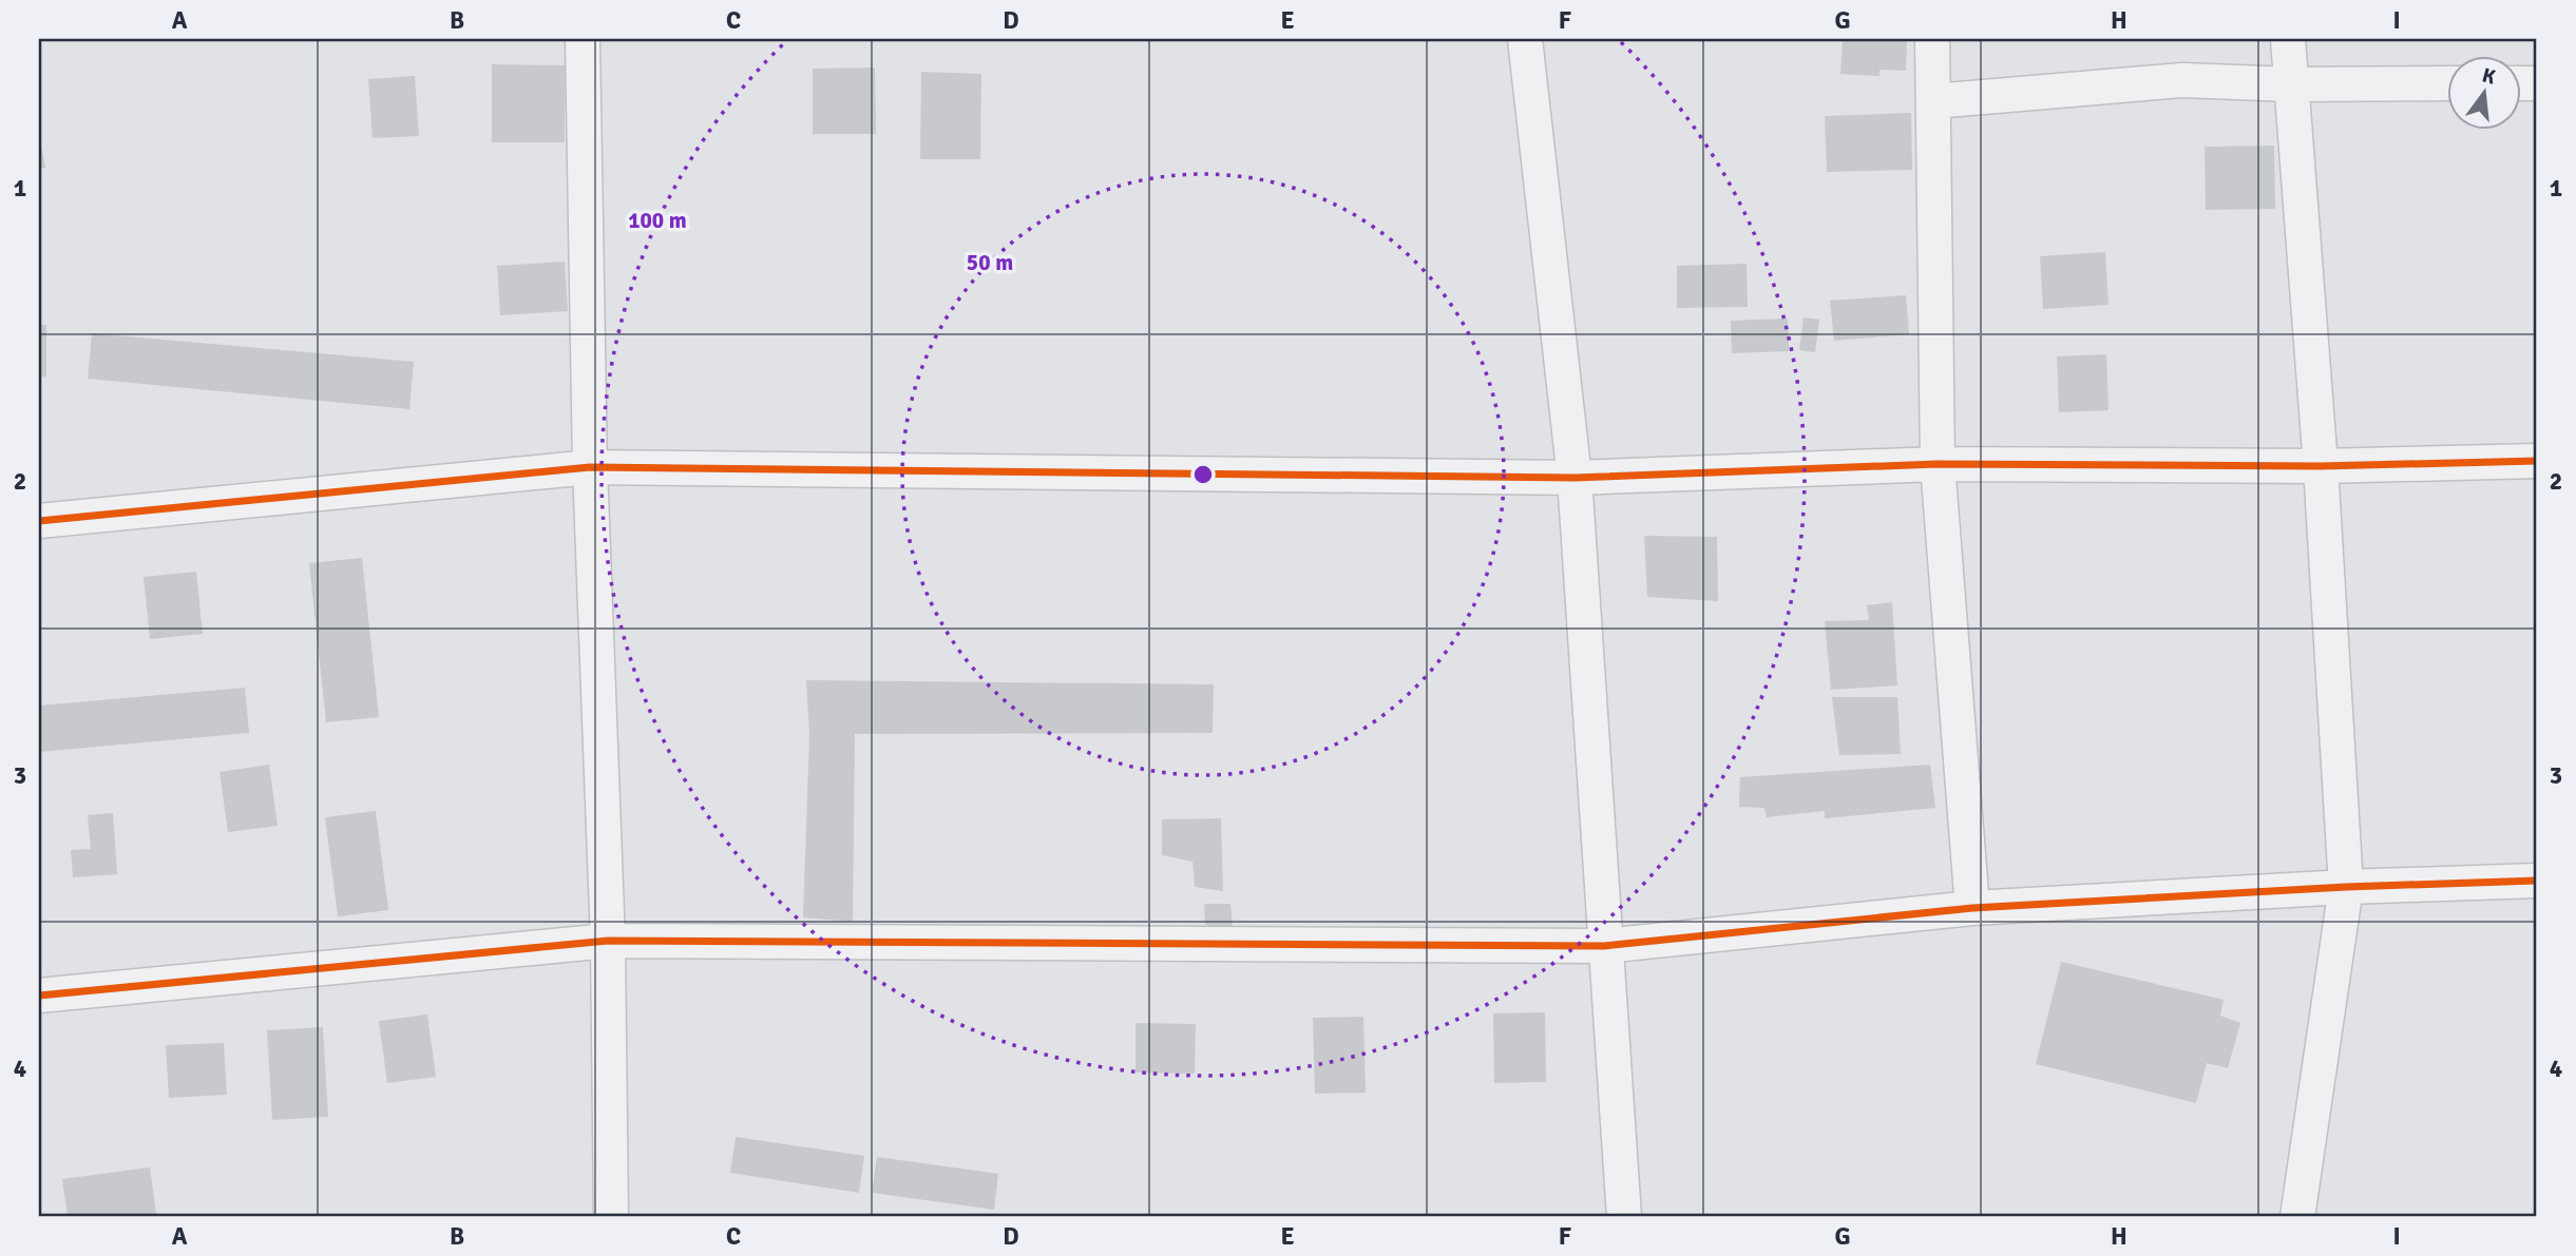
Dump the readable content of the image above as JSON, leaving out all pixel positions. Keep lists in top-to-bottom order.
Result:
{
  "north": "top",
  "grid": {
    "columns": [
      "A",
      "B",
      "C",
      "D",
      "E",
      "F",
      "G",
      "H",
      "I"
    ],
    "rows": [
      "1",
      "2",
      "3",
      "4"
    ]
  },
  "rings": ["100 m", "50 m"]
}
